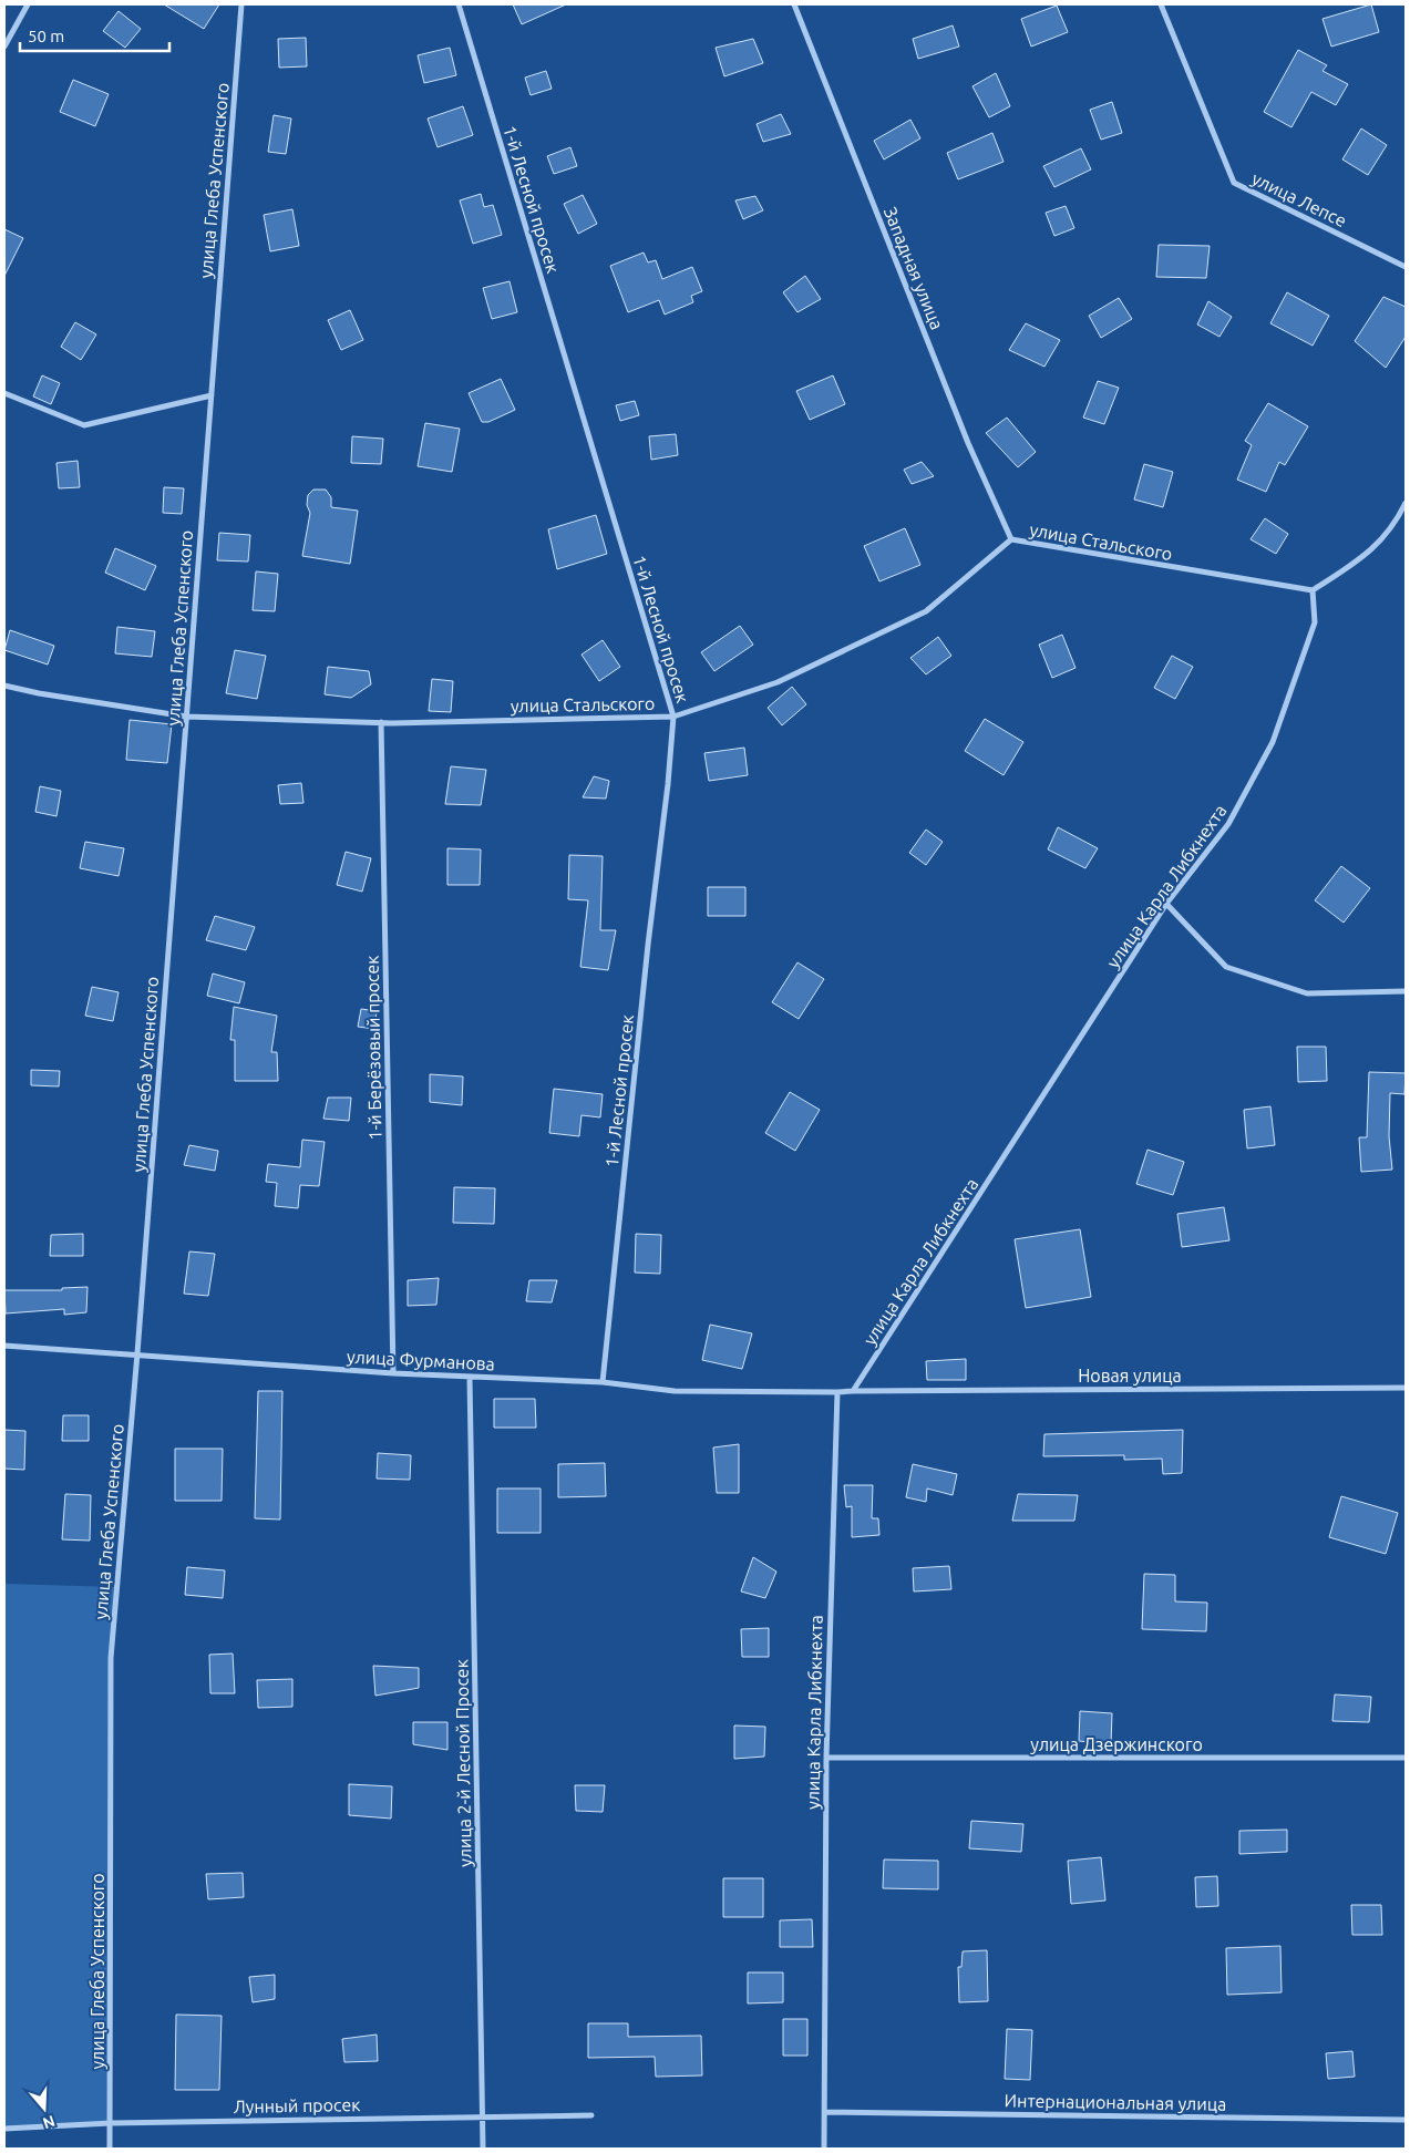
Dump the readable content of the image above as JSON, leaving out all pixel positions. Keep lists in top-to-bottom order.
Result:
{
  "streets": {
    "street": [
      "улица Глеба Успенского",
      "1-й Лесной просек",
      "улица Лепсе",
      "Западная улица",
      "улица Стальского",
      "улица Карла Либкнехта",
      "1-й Берёзовый просек",
      "улица Фурманова",
      "Новая улица",
      "улица Дзержинского",
      "улица 2-й Лесной Просек",
      "Интернациональная улица",
      "Лунный просек"
    ]
  },
  "crossings": [
    ["улица Глеба Успенского", "улица Стальского"],
    ["улица Глеба Успенского", "улица Фурманова"],
    ["улица Глеба Успенского", "Лунный просек"],
    ["1-й Лесной просек", "улица Стальского"],
    ["1-й Лесной просек", "улица Фурманова"],
    ["Западная улица", "улица Стальского"],
    ["улица Стальского", "улица Карла Либкнехта"],
    ["улица Стальского", "1-й Берёзовый просек"],
    ["улица Карла Либкнехта", "улица Фурманова"],
    ["улица Карла Либкнехта", "Новая улица"],
    ["улица Карла Либкнехта", "улица Дзержинского"],
    ["улица Карла Либкнехта", "Интернациональная улица"],
    ["1-й Берёзовый просек", "улица Фурманова"],
    ["улица Фурманова", "улица 2-й Лесной Просек"],
    ["улица 2-й Лесной Просек", "Лунный просек"]
  ],
  "scale_bar": "50 m",
  "north": "bottom"
}
